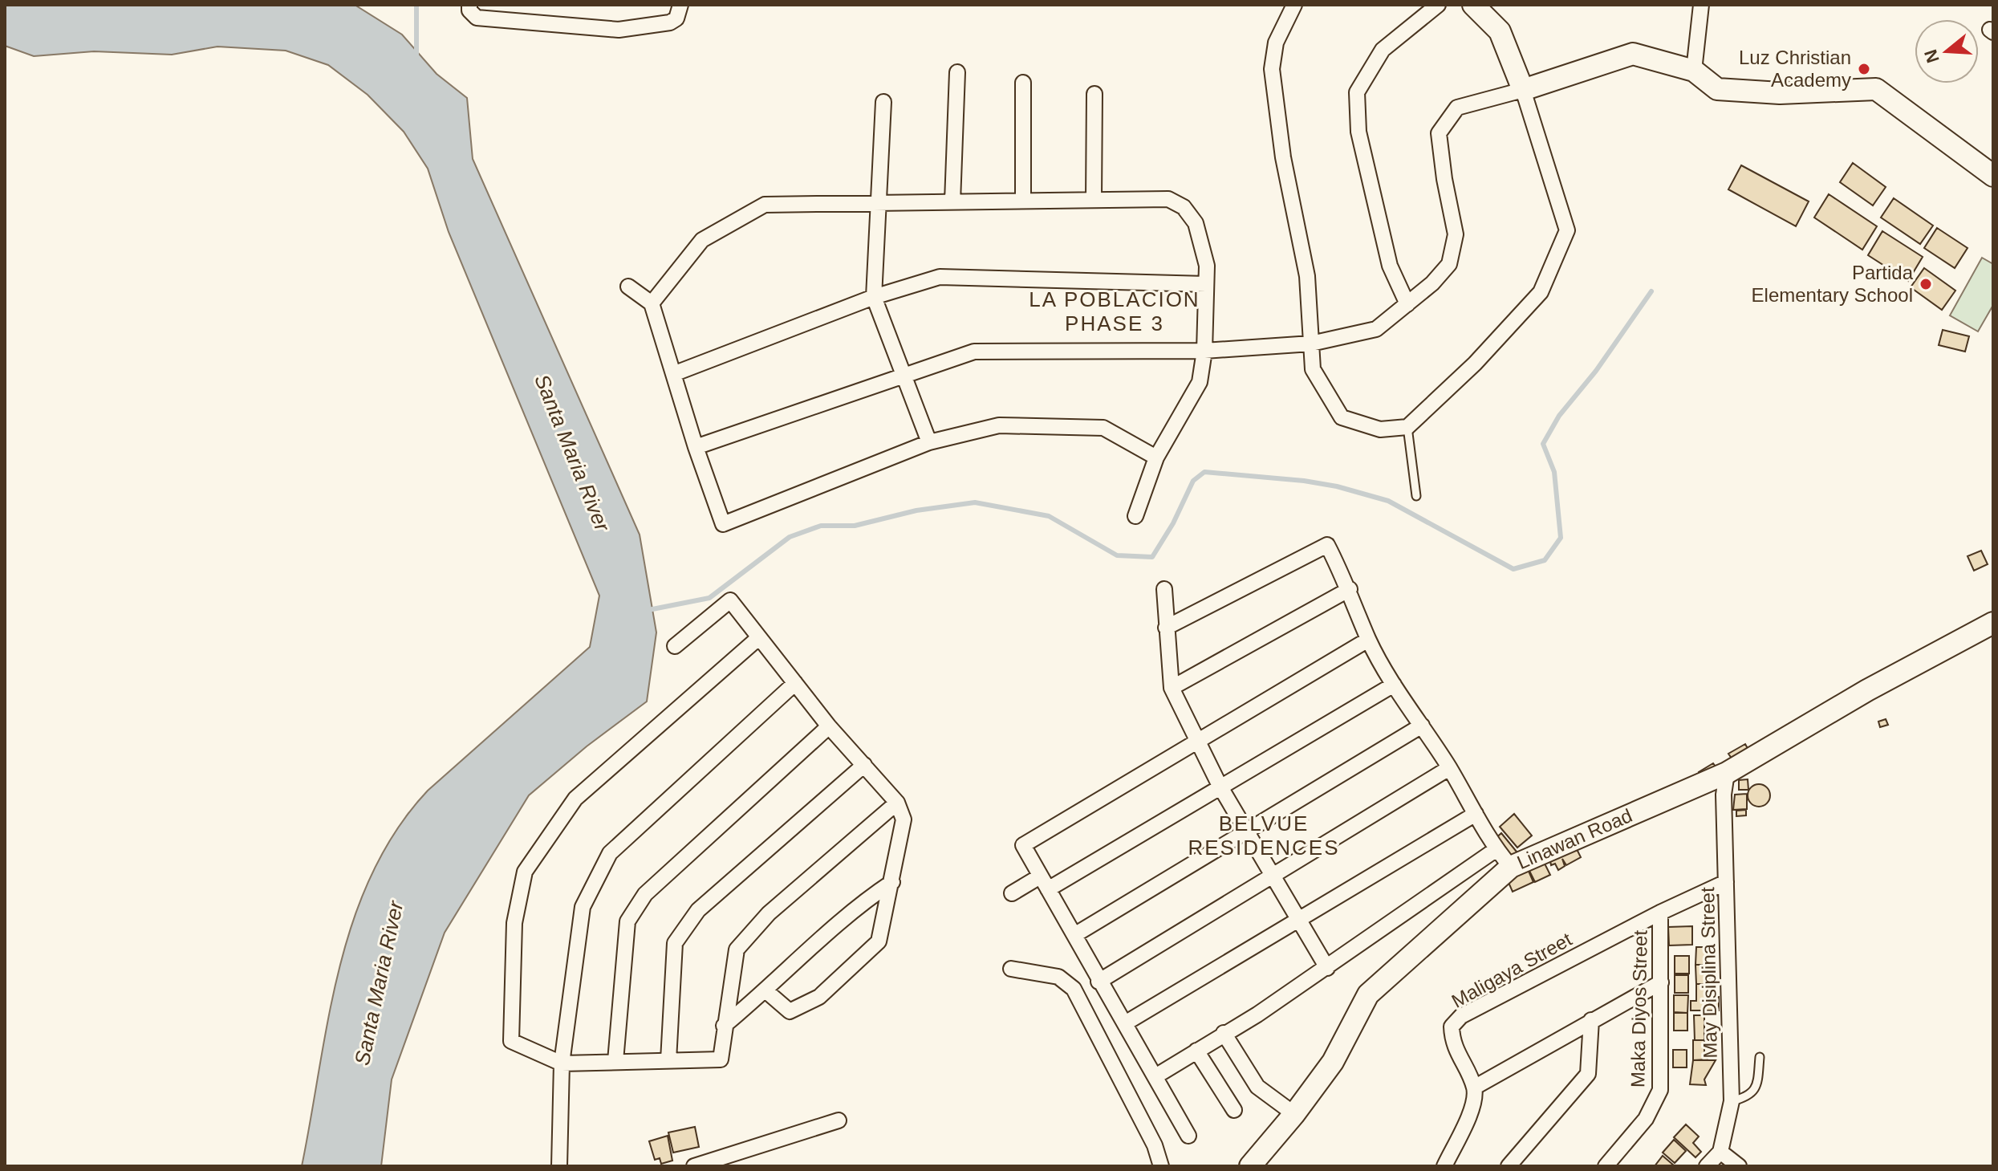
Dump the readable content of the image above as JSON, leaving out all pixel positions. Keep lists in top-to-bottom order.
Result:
{
  "streets": {
    "street": [
      "Linawan Road",
      "Maligaya Street",
      "May Disiplina Street",
      "Maka Diyos Street"
    ]
  },
  "crossings": [
    ["Linawan Road", "May Disiplina Street"],
    ["Maligaya Street", "May Disiplina Street"],
    ["Maligaya Street", "Maka Diyos Street"]
  ],
  "districts": ["LA POBLACION PHASE 3", "BELVUE RESIDENCES"],
  "water": ["Santa Maria River"],
  "places": ["Luz Christian Academy", "Partida Elementary School"],
  "north": "left"
}
